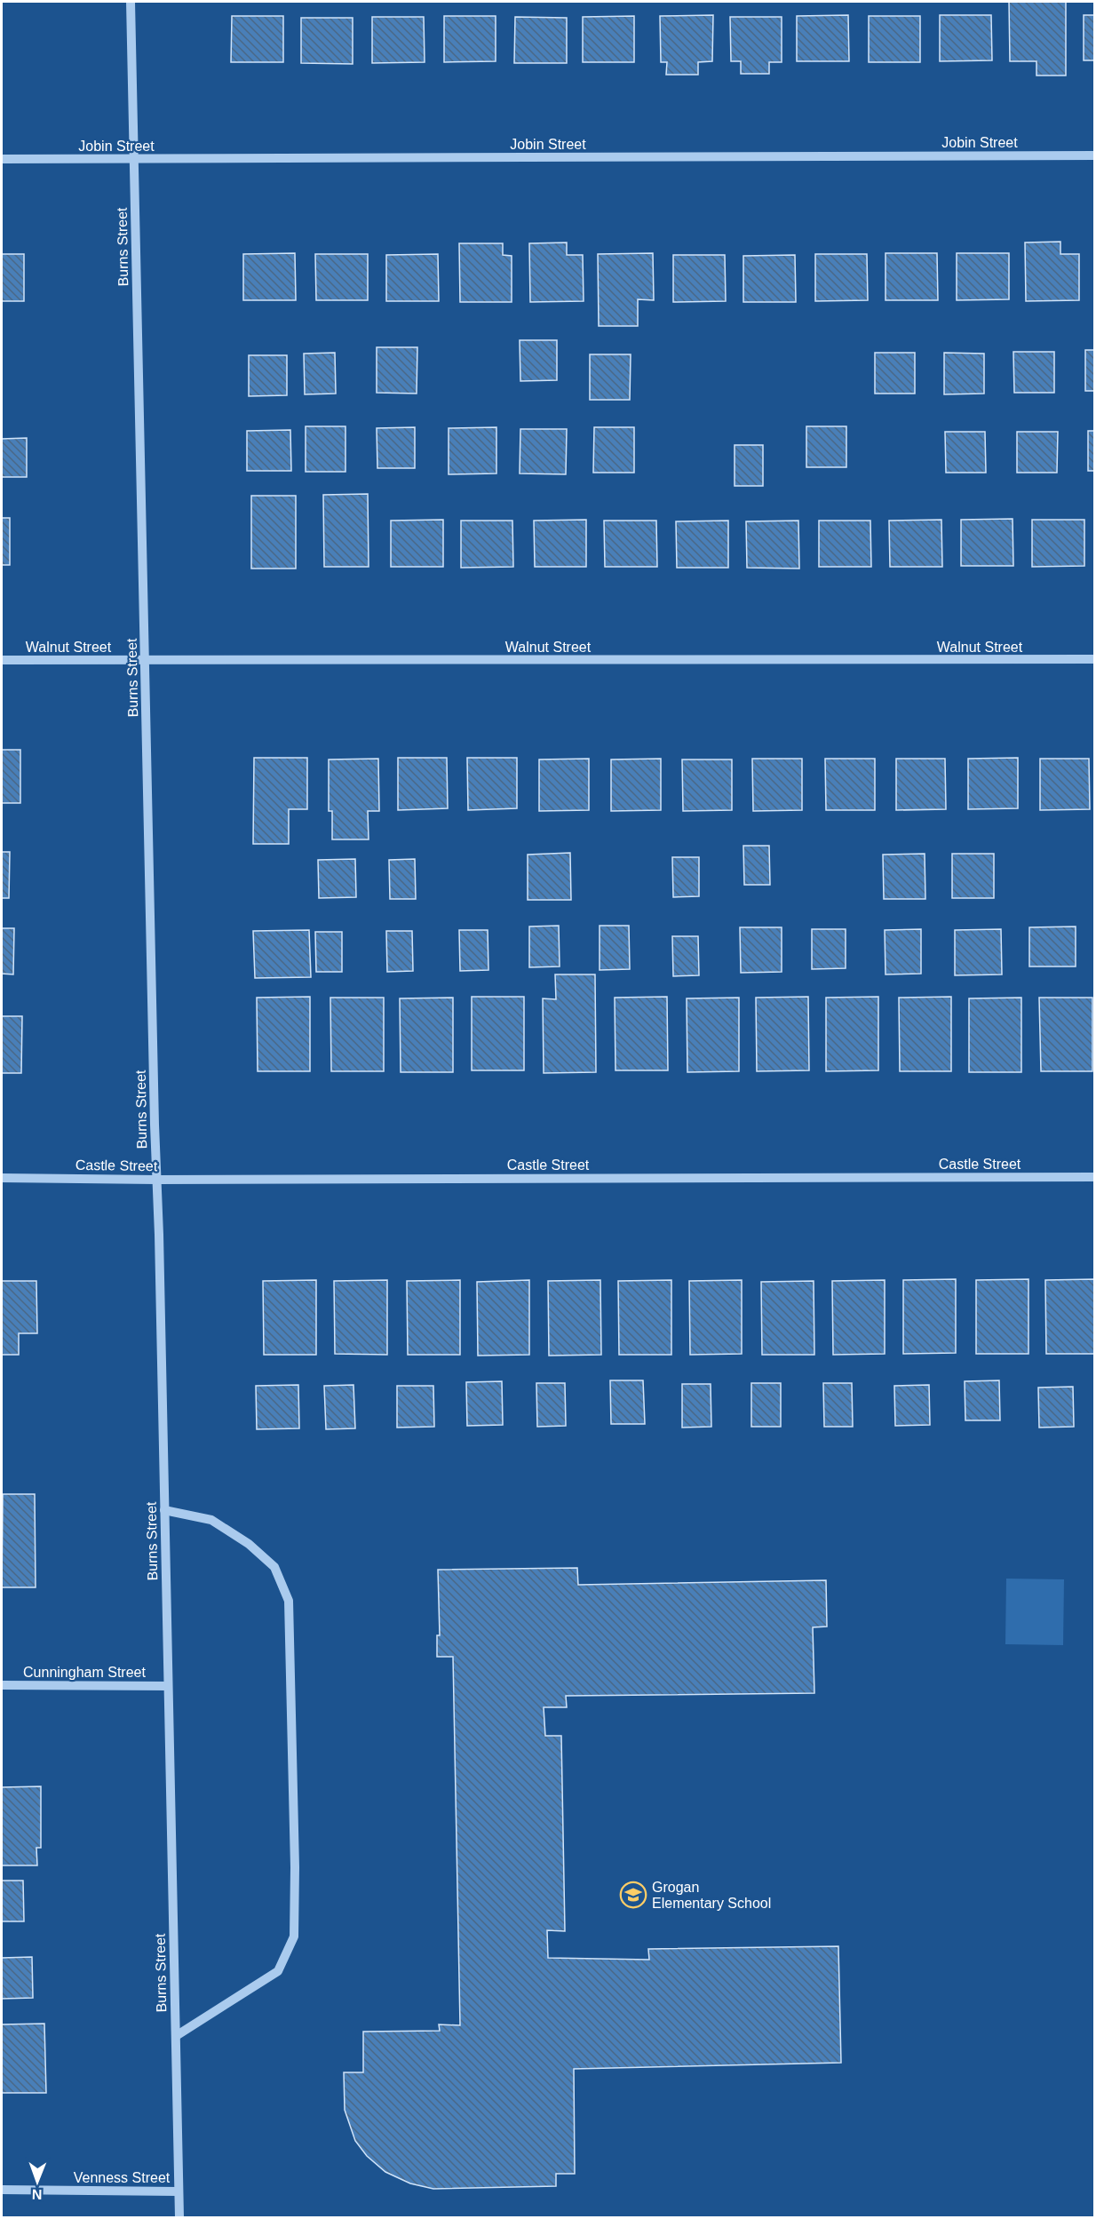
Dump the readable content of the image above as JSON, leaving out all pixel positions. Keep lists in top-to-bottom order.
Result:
{
  "streets": {
    "street": [
      "Jobin Street",
      "Burns Street",
      "Walnut Street",
      "Castle Street",
      "Cunningham Street",
      "Venness Street"
    ]
  },
  "crossings": [
    ["Jobin Street", "Burns Street"],
    ["Burns Street", "Walnut Street"],
    ["Burns Street", "Castle Street"],
    ["Burns Street", "Cunningham Street"],
    ["Burns Street", "Venness Street"]
  ],
  "places": {
    "school or university": ["Grogan Elementary School"]
  },
  "north": "bottom"
}
